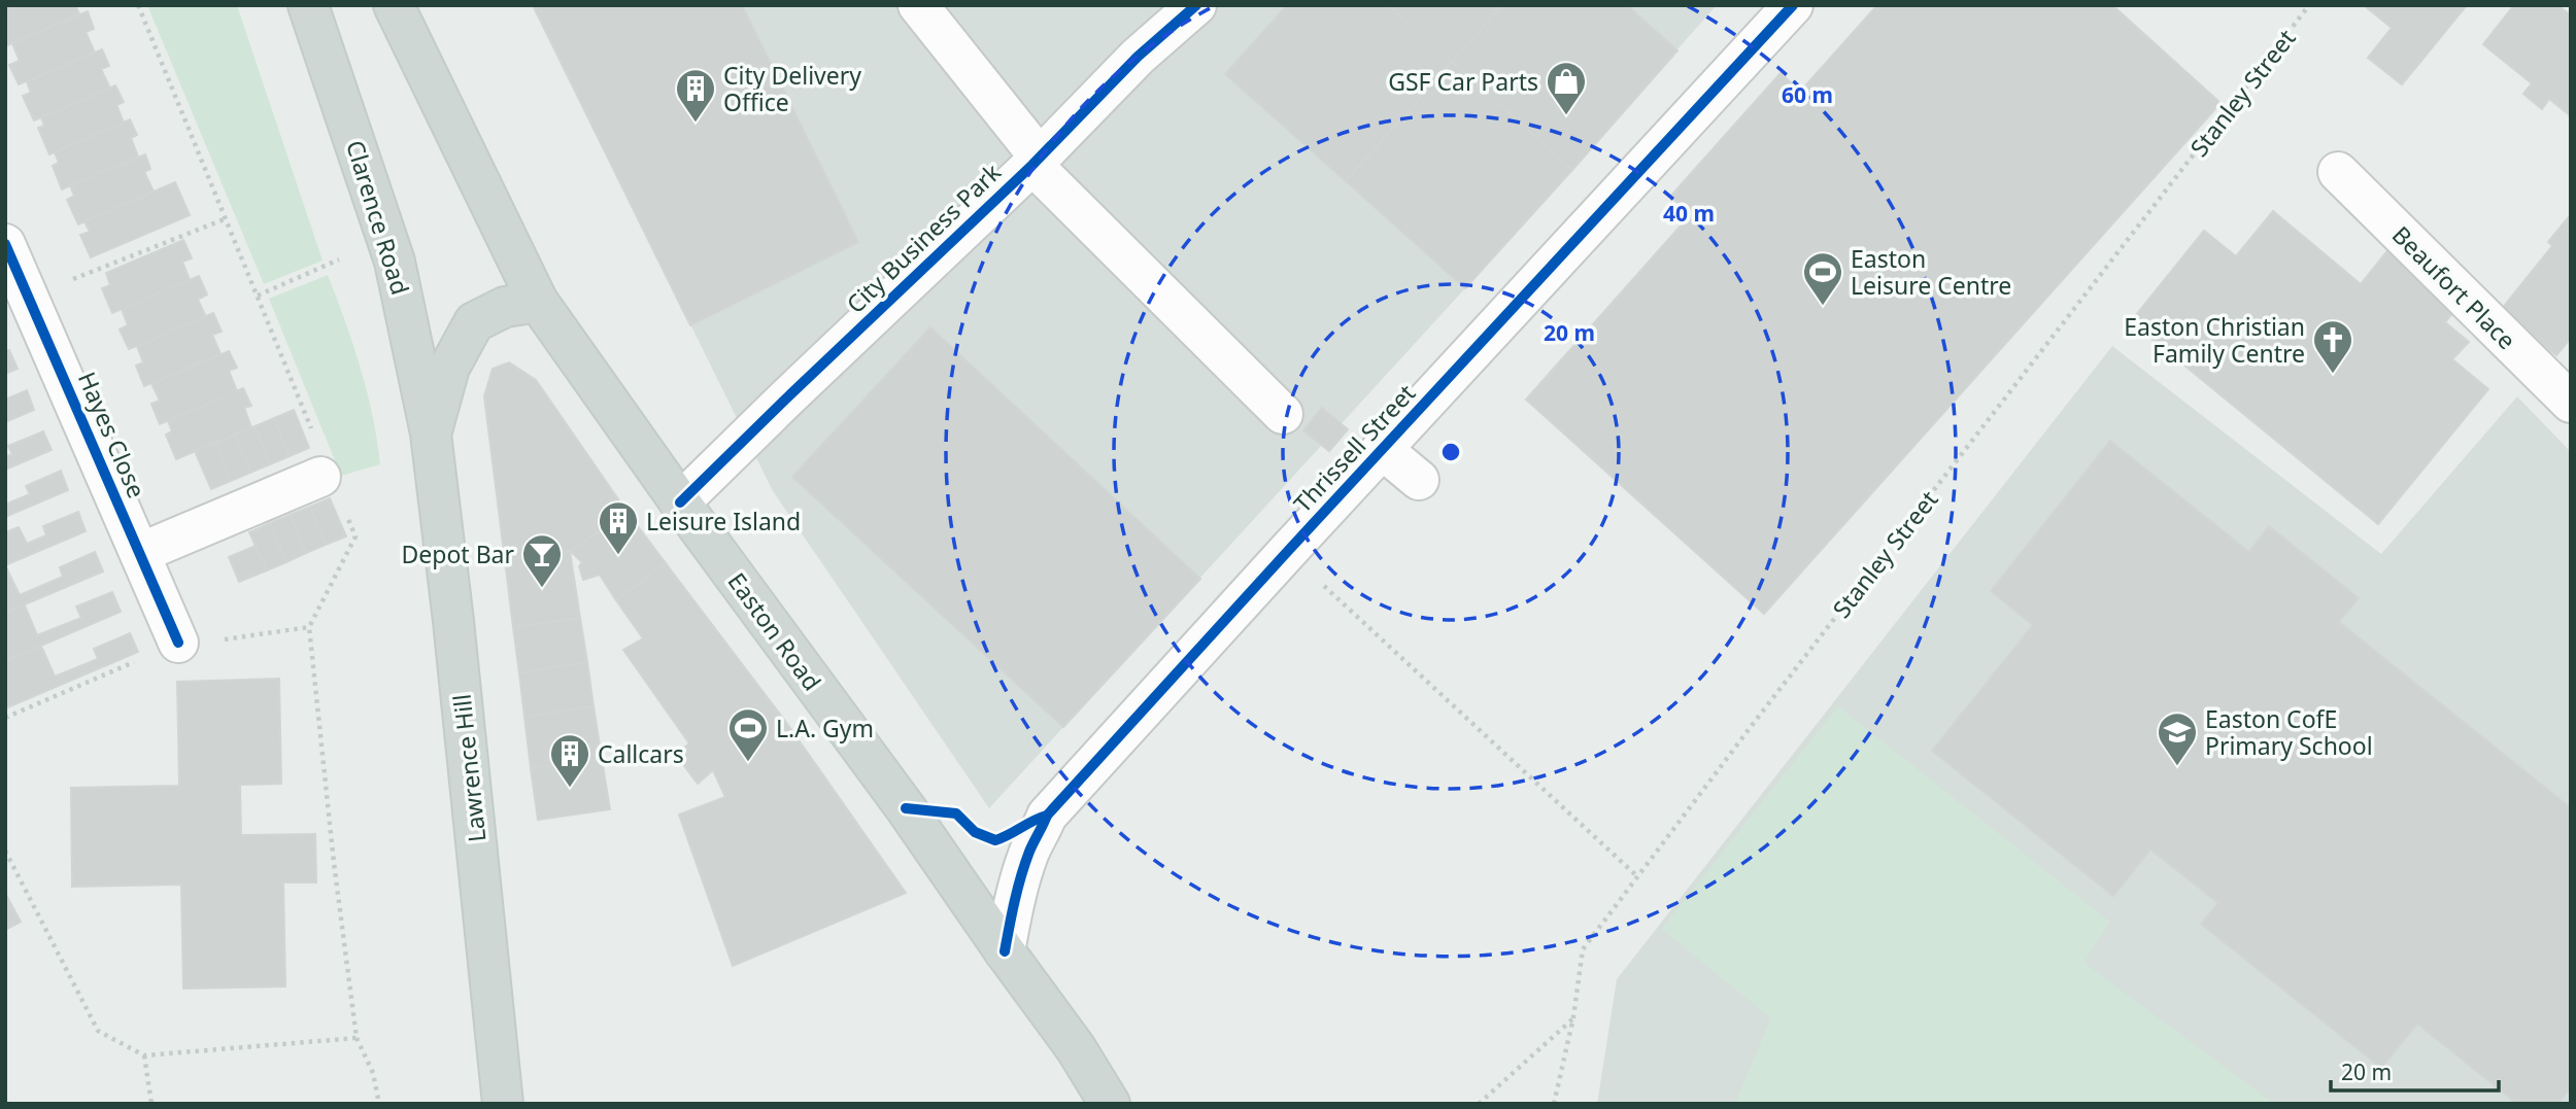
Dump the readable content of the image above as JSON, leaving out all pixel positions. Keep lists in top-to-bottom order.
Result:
{
  "streets": {
    "main road": ["Clarence Road", "Easton Road", "Lawrence Hill"],
    "street": [
      "City Business Park",
      "Beaufort Place",
      "Hayes Close",
      "Thrissell Street"
    ],
    "path": ["Stanley Street"]
  },
  "crossings": [
    ["Clarence Road", "Lawrence Hill"],
    ["City Business Park", "Easton Road"],
    ["Thrissell Street", "Easton Road"]
  ],
  "places": {
    "shop": ["GSF Car Parts"],
    "building": ["City Delivery Office", "Leisure Island", "Callcars"],
    "sports": ["Easton Leisure Centre", "L.A. Gym"],
    "church": ["Easton Christian Family Centre"],
    "bar": ["Depot Bar"],
    "school or university": ["Easton CofE Primary School"]
  },
  "scale_bar": "20 m",
  "rings": ["60 m", "40 m", "20 m"]
}
